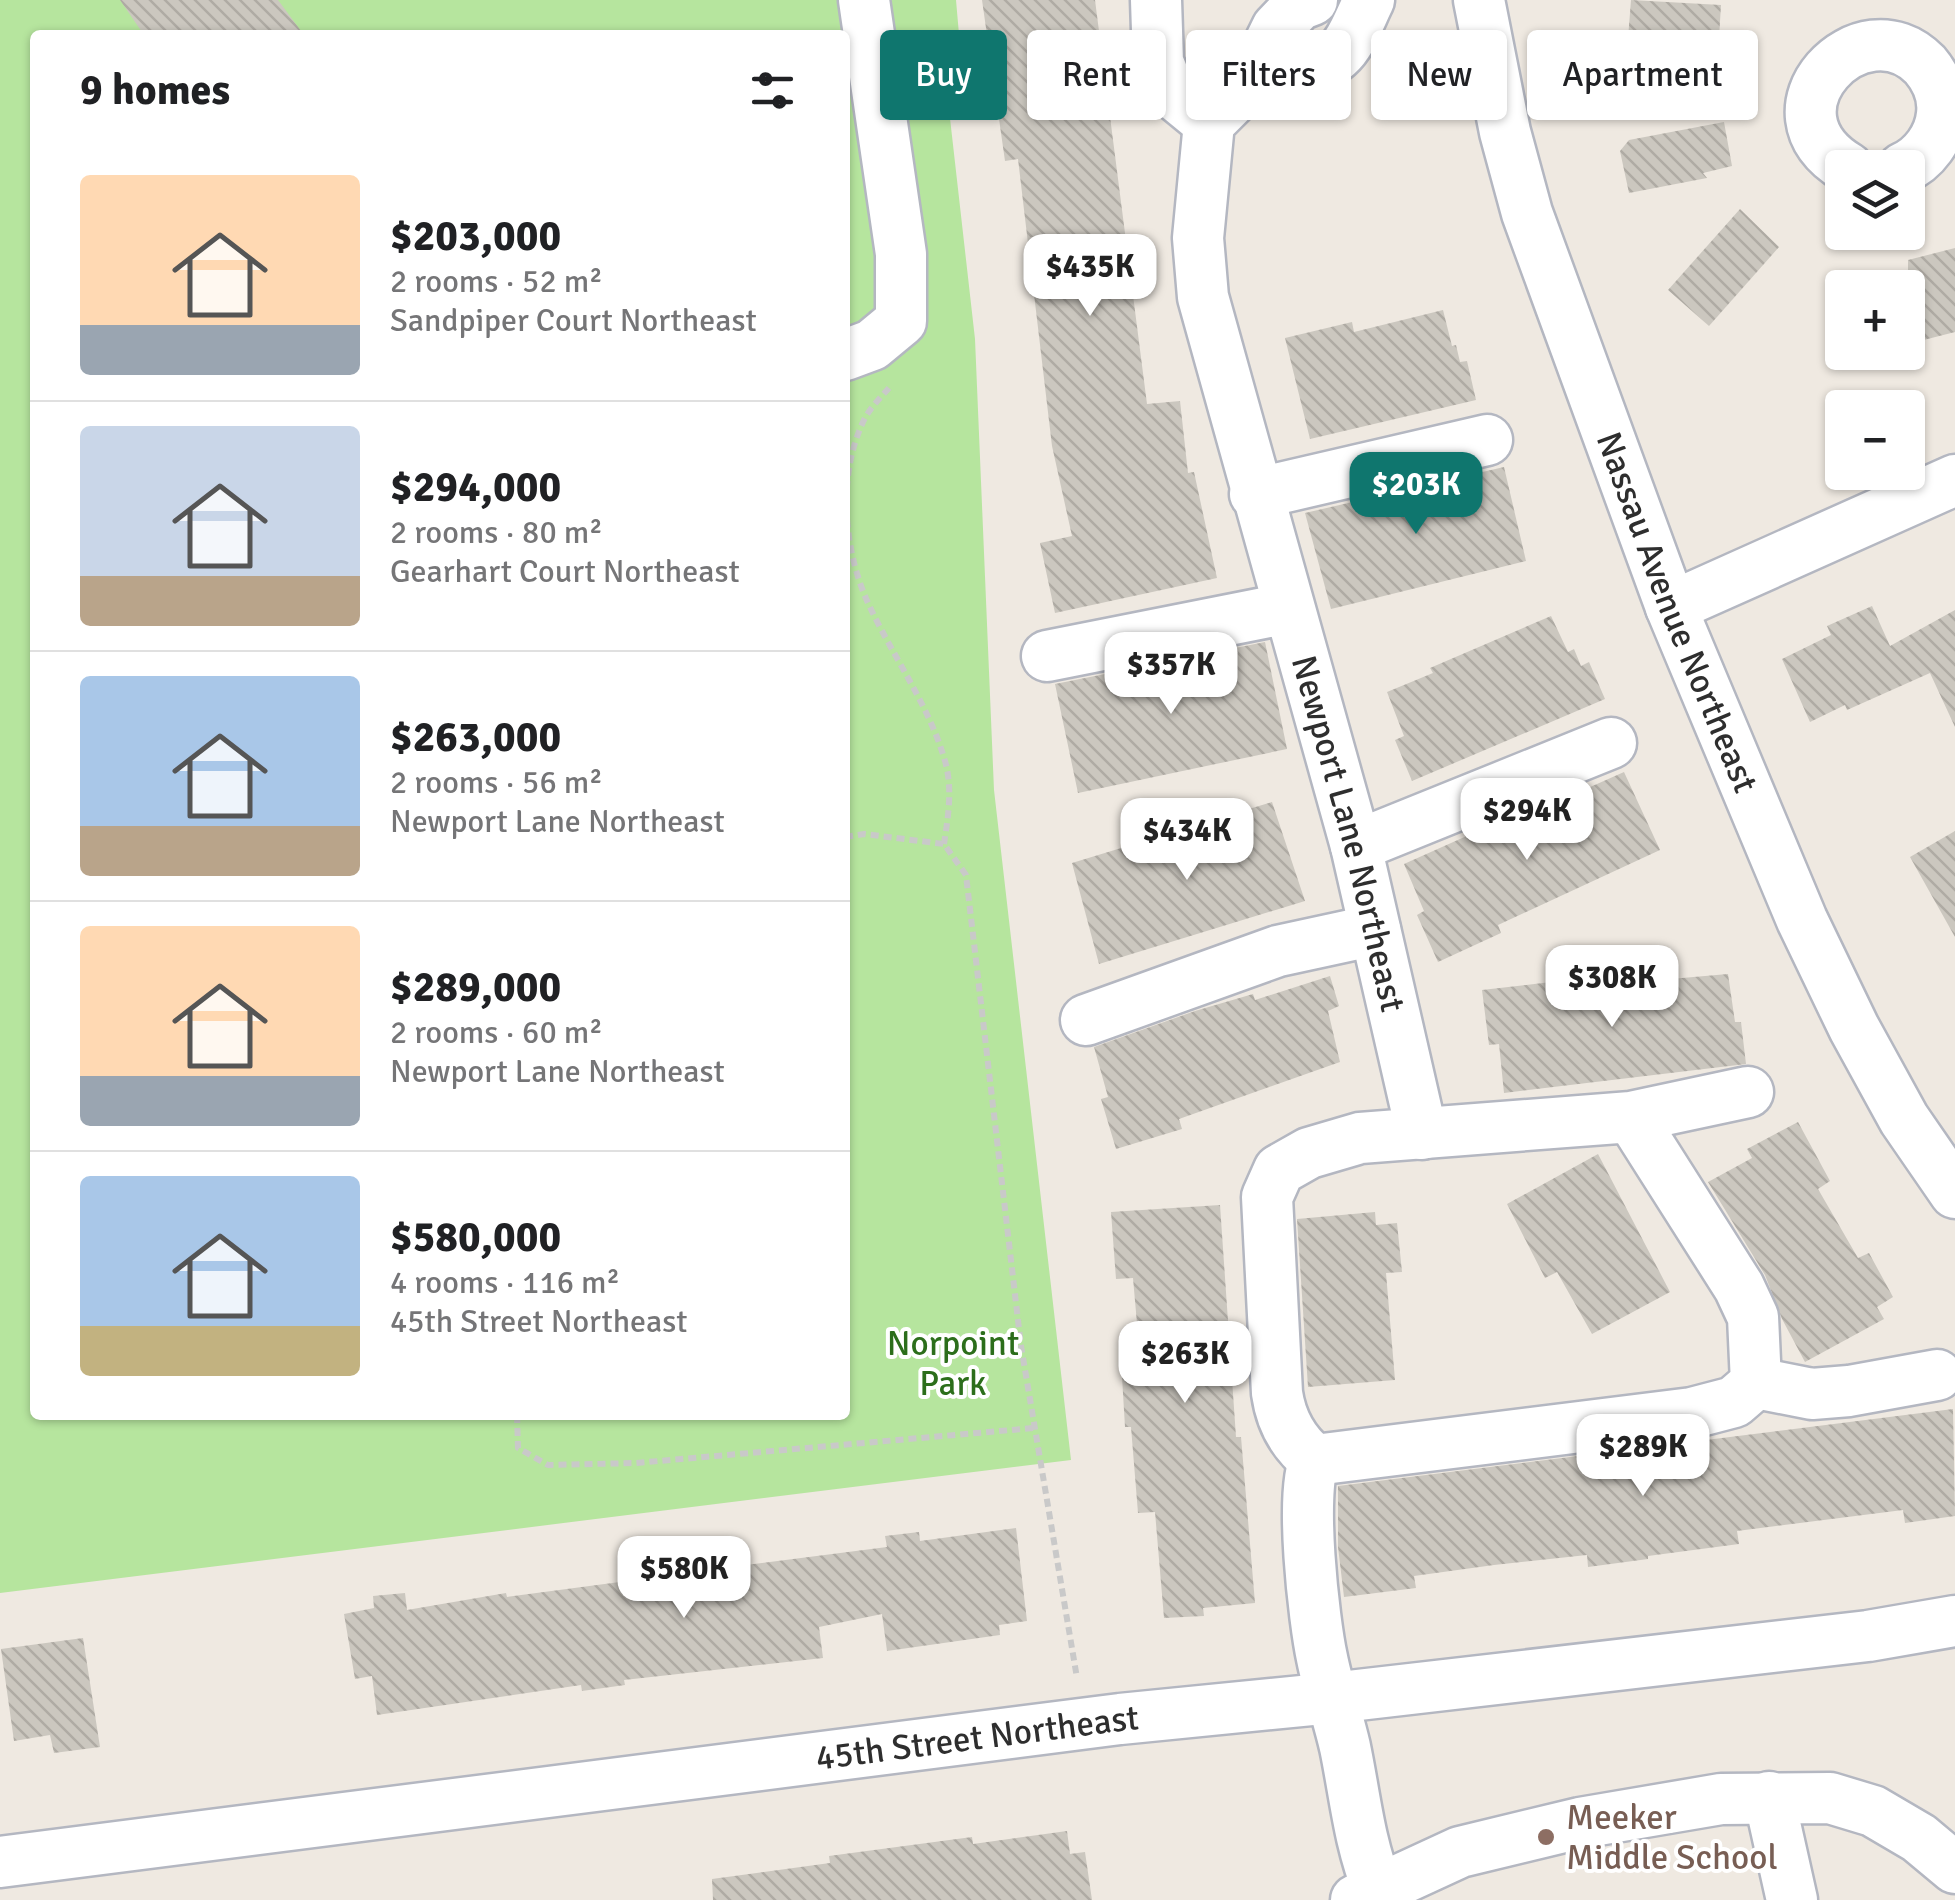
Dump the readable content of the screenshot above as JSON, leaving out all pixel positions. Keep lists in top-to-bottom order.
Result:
{
  "streets": {
    "street": ["Nassau Avenue Northeast", "Newport Lane Northeast", "45th Street Northeast"]
  },
  "parks": ["Norpoint Park"],
  "places": ["Meeker Middle School"],
  "page": {
    "chip": [
      "Buy",
      "Rent",
      "Filters",
      "New",
      "Apartment"
    ],
    "heading": "9 homes",
    "map_buttons": ["+", "−"],
    "list": [
      {
        "name": "$203,000",
        "note": "2 rooms · 52 m² · Sandpiper Court Northeast"
      },
      {
        "name": "$294,000",
        "note": "2 rooms · 80 m² · Gearhart Court Northeast"
      },
      {
        "name": "$263,000",
        "note": "2 rooms · 56 m² · Newport Lane Northeast"
      },
      {
        "name": "$289,000",
        "note": "2 rooms · 60 m² · Newport Lane Northeast"
      },
      {
        "name": "$580,000",
        "note": "4 rooms · 116 m² · 45th Street Northeast"
      }
    ],
    "price": [
      "$435K",
      "$203K",
      "$357K",
      "$294K",
      "$434K",
      "$308K",
      "$263K",
      "$289K",
      "$580K"
    ]
  }
}
